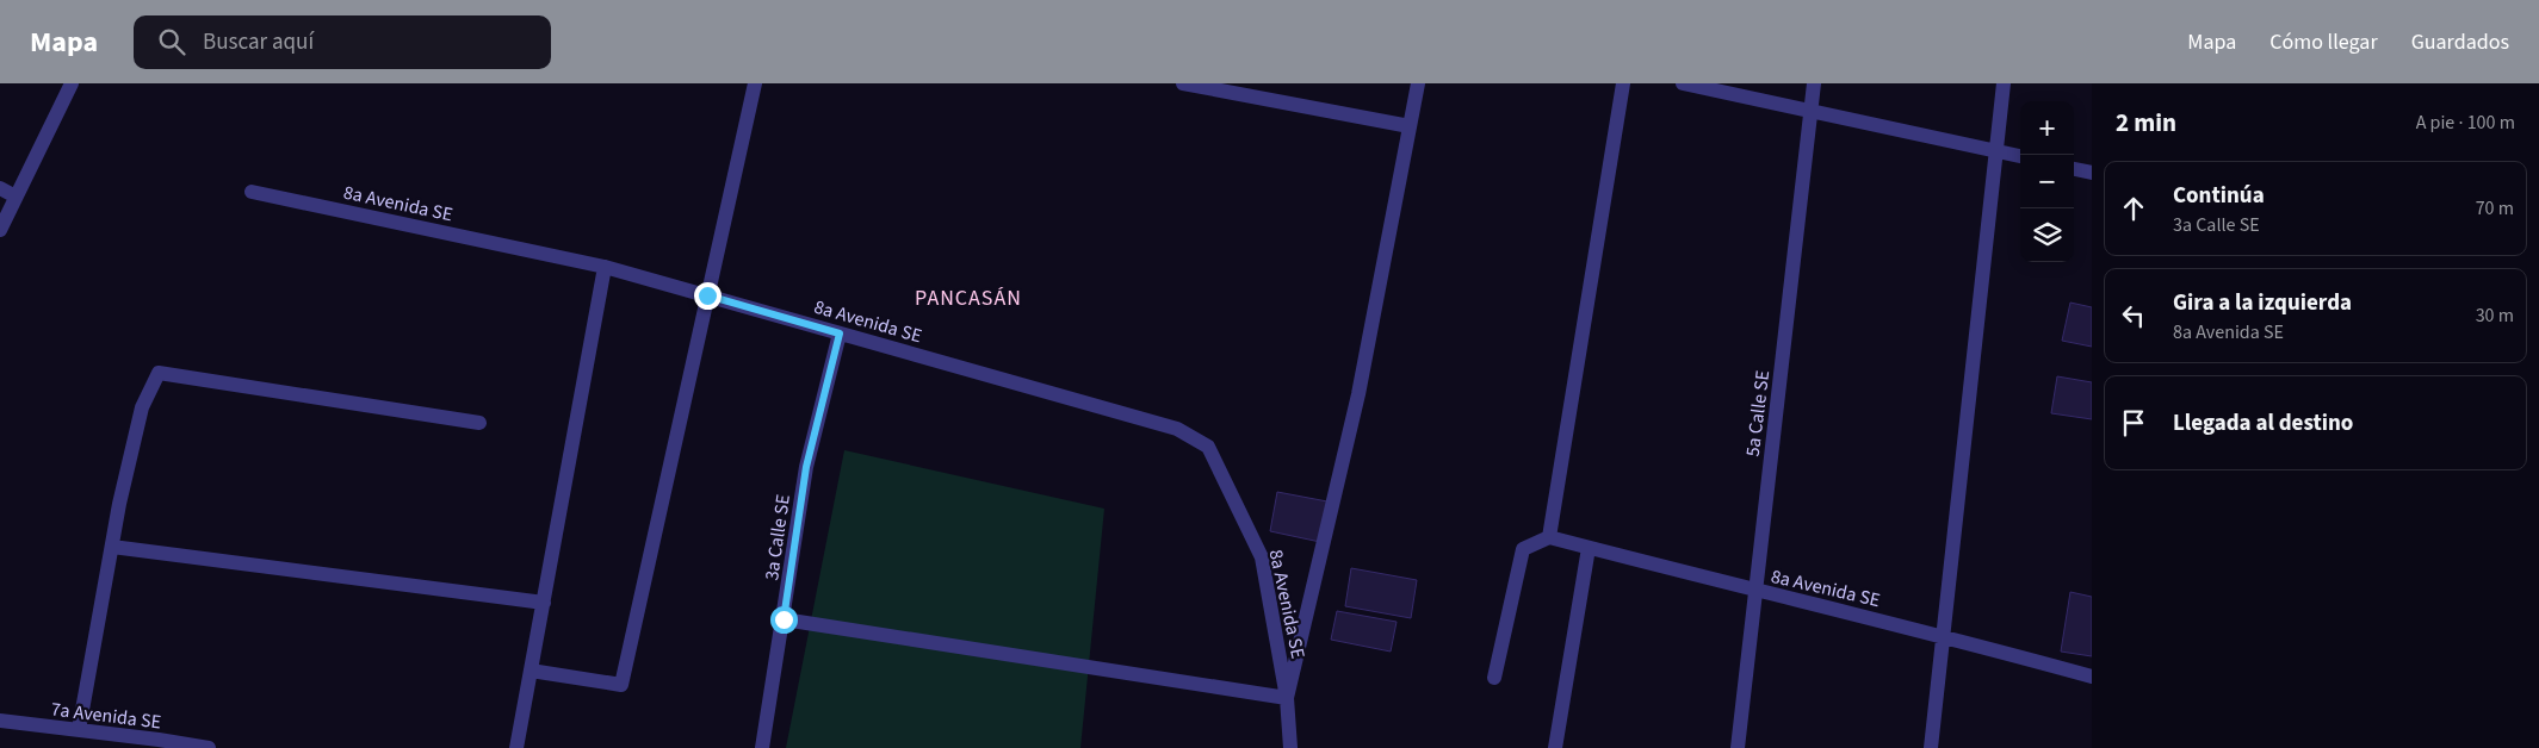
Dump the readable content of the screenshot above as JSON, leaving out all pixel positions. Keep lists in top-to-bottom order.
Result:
{
  "streets": {
    "street": [
      "8a Avenida SE",
      "5a Calle SE",
      "3a Calle SE",
      "7a Avenida SE"
    ]
  },
  "crossings": [
    ["8a Avenida SE", "5a Calle SE"],
    ["8a Avenida SE", "3a Calle SE"]
  ],
  "districts": ["PANCASÁN"],
  "page": {
    "header": "Mapa",
    "search": "Buscar aquí",
    "nav": ["Mapa", "Cómo llegar", "Guardados"],
    "heading": ["2 min", "A pie · 100 m"],
    "map_buttons": ["+", "−"],
    "list": [
      ["Continúa", "3a Calle SE", "70 m"],
      ["Gira a la izquierda", "8a Avenida SE", "30 m"],
      "Llegada al destino"
    ]
  }
}
